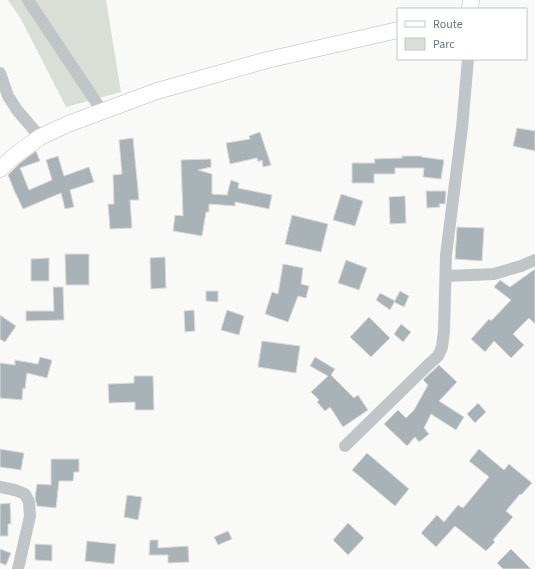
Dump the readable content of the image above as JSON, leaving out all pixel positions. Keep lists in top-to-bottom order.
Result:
{
  "legend": ["Route", "Parc"]
}
